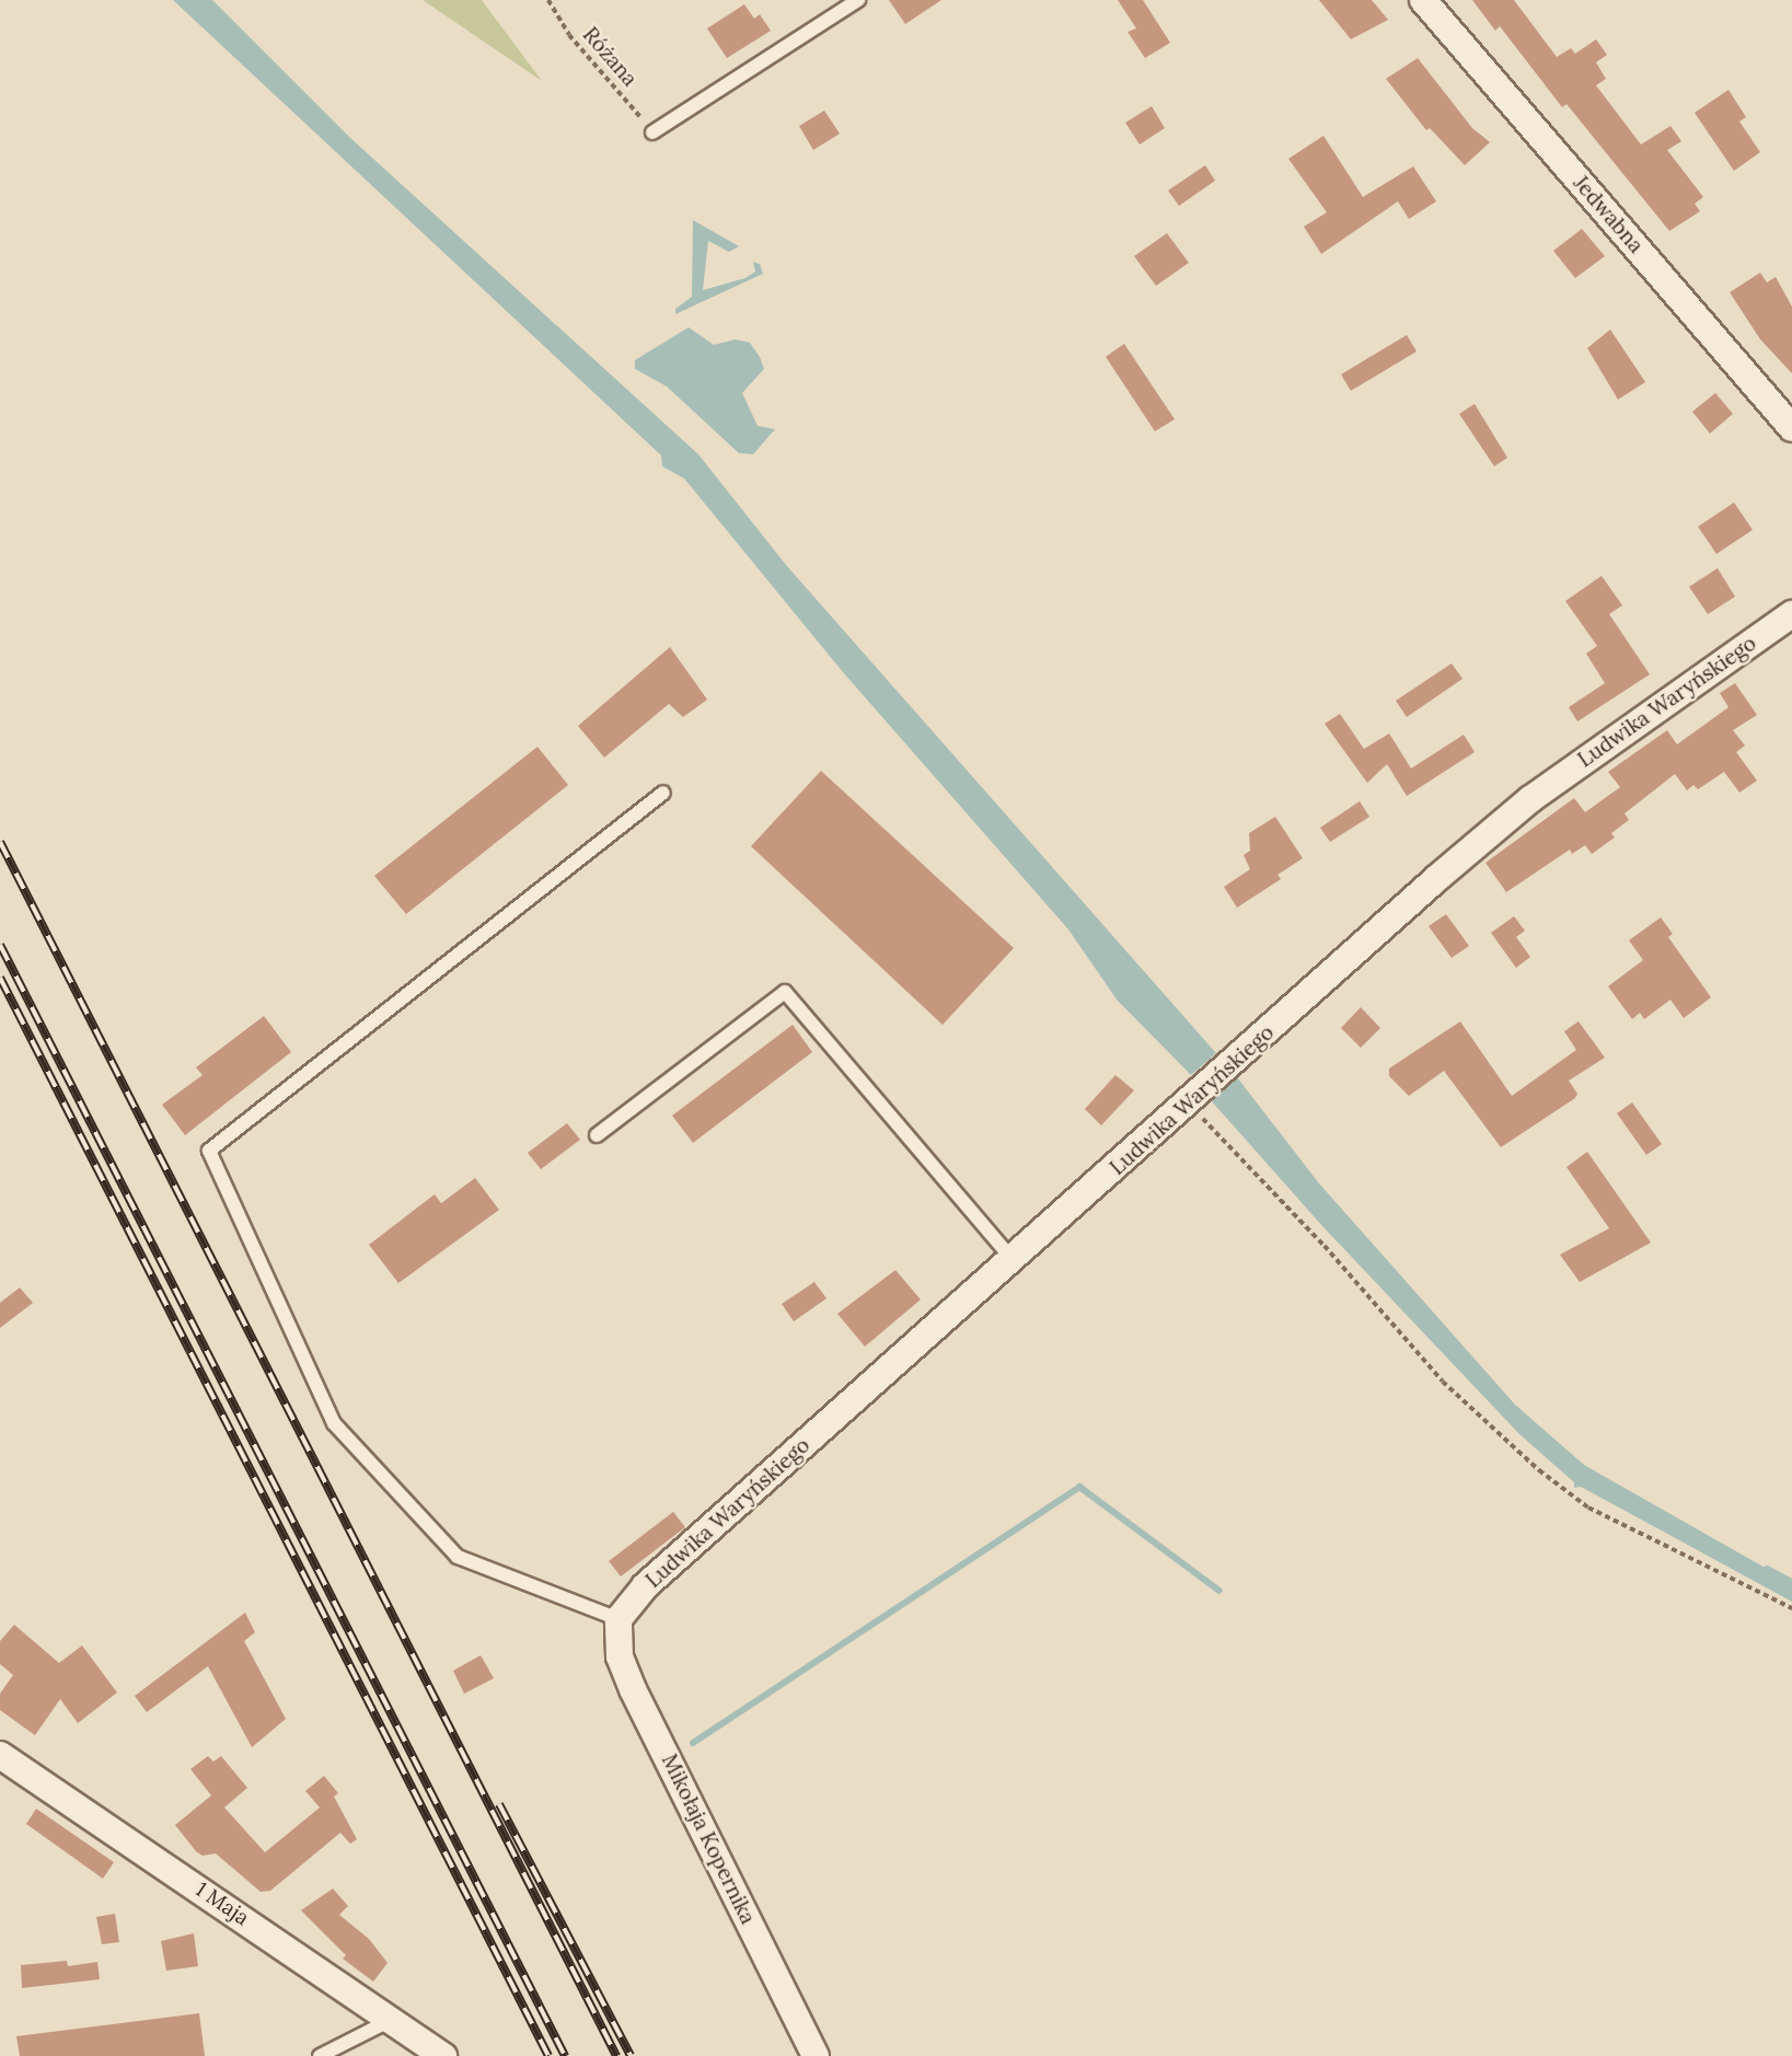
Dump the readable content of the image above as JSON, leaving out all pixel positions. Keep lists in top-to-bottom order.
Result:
{
  "streets": {
    "street": [
      "Jedwabna",
      "Ludwika Waryńskiego",
      "Mikołaja Kopernika",
      "1 Maja"
    ],
    "path": ["Różana"]
  },
  "crossings": [
    ["Ludwika Waryńskiego", "Mikołaja Kopernika"]
  ]
}
